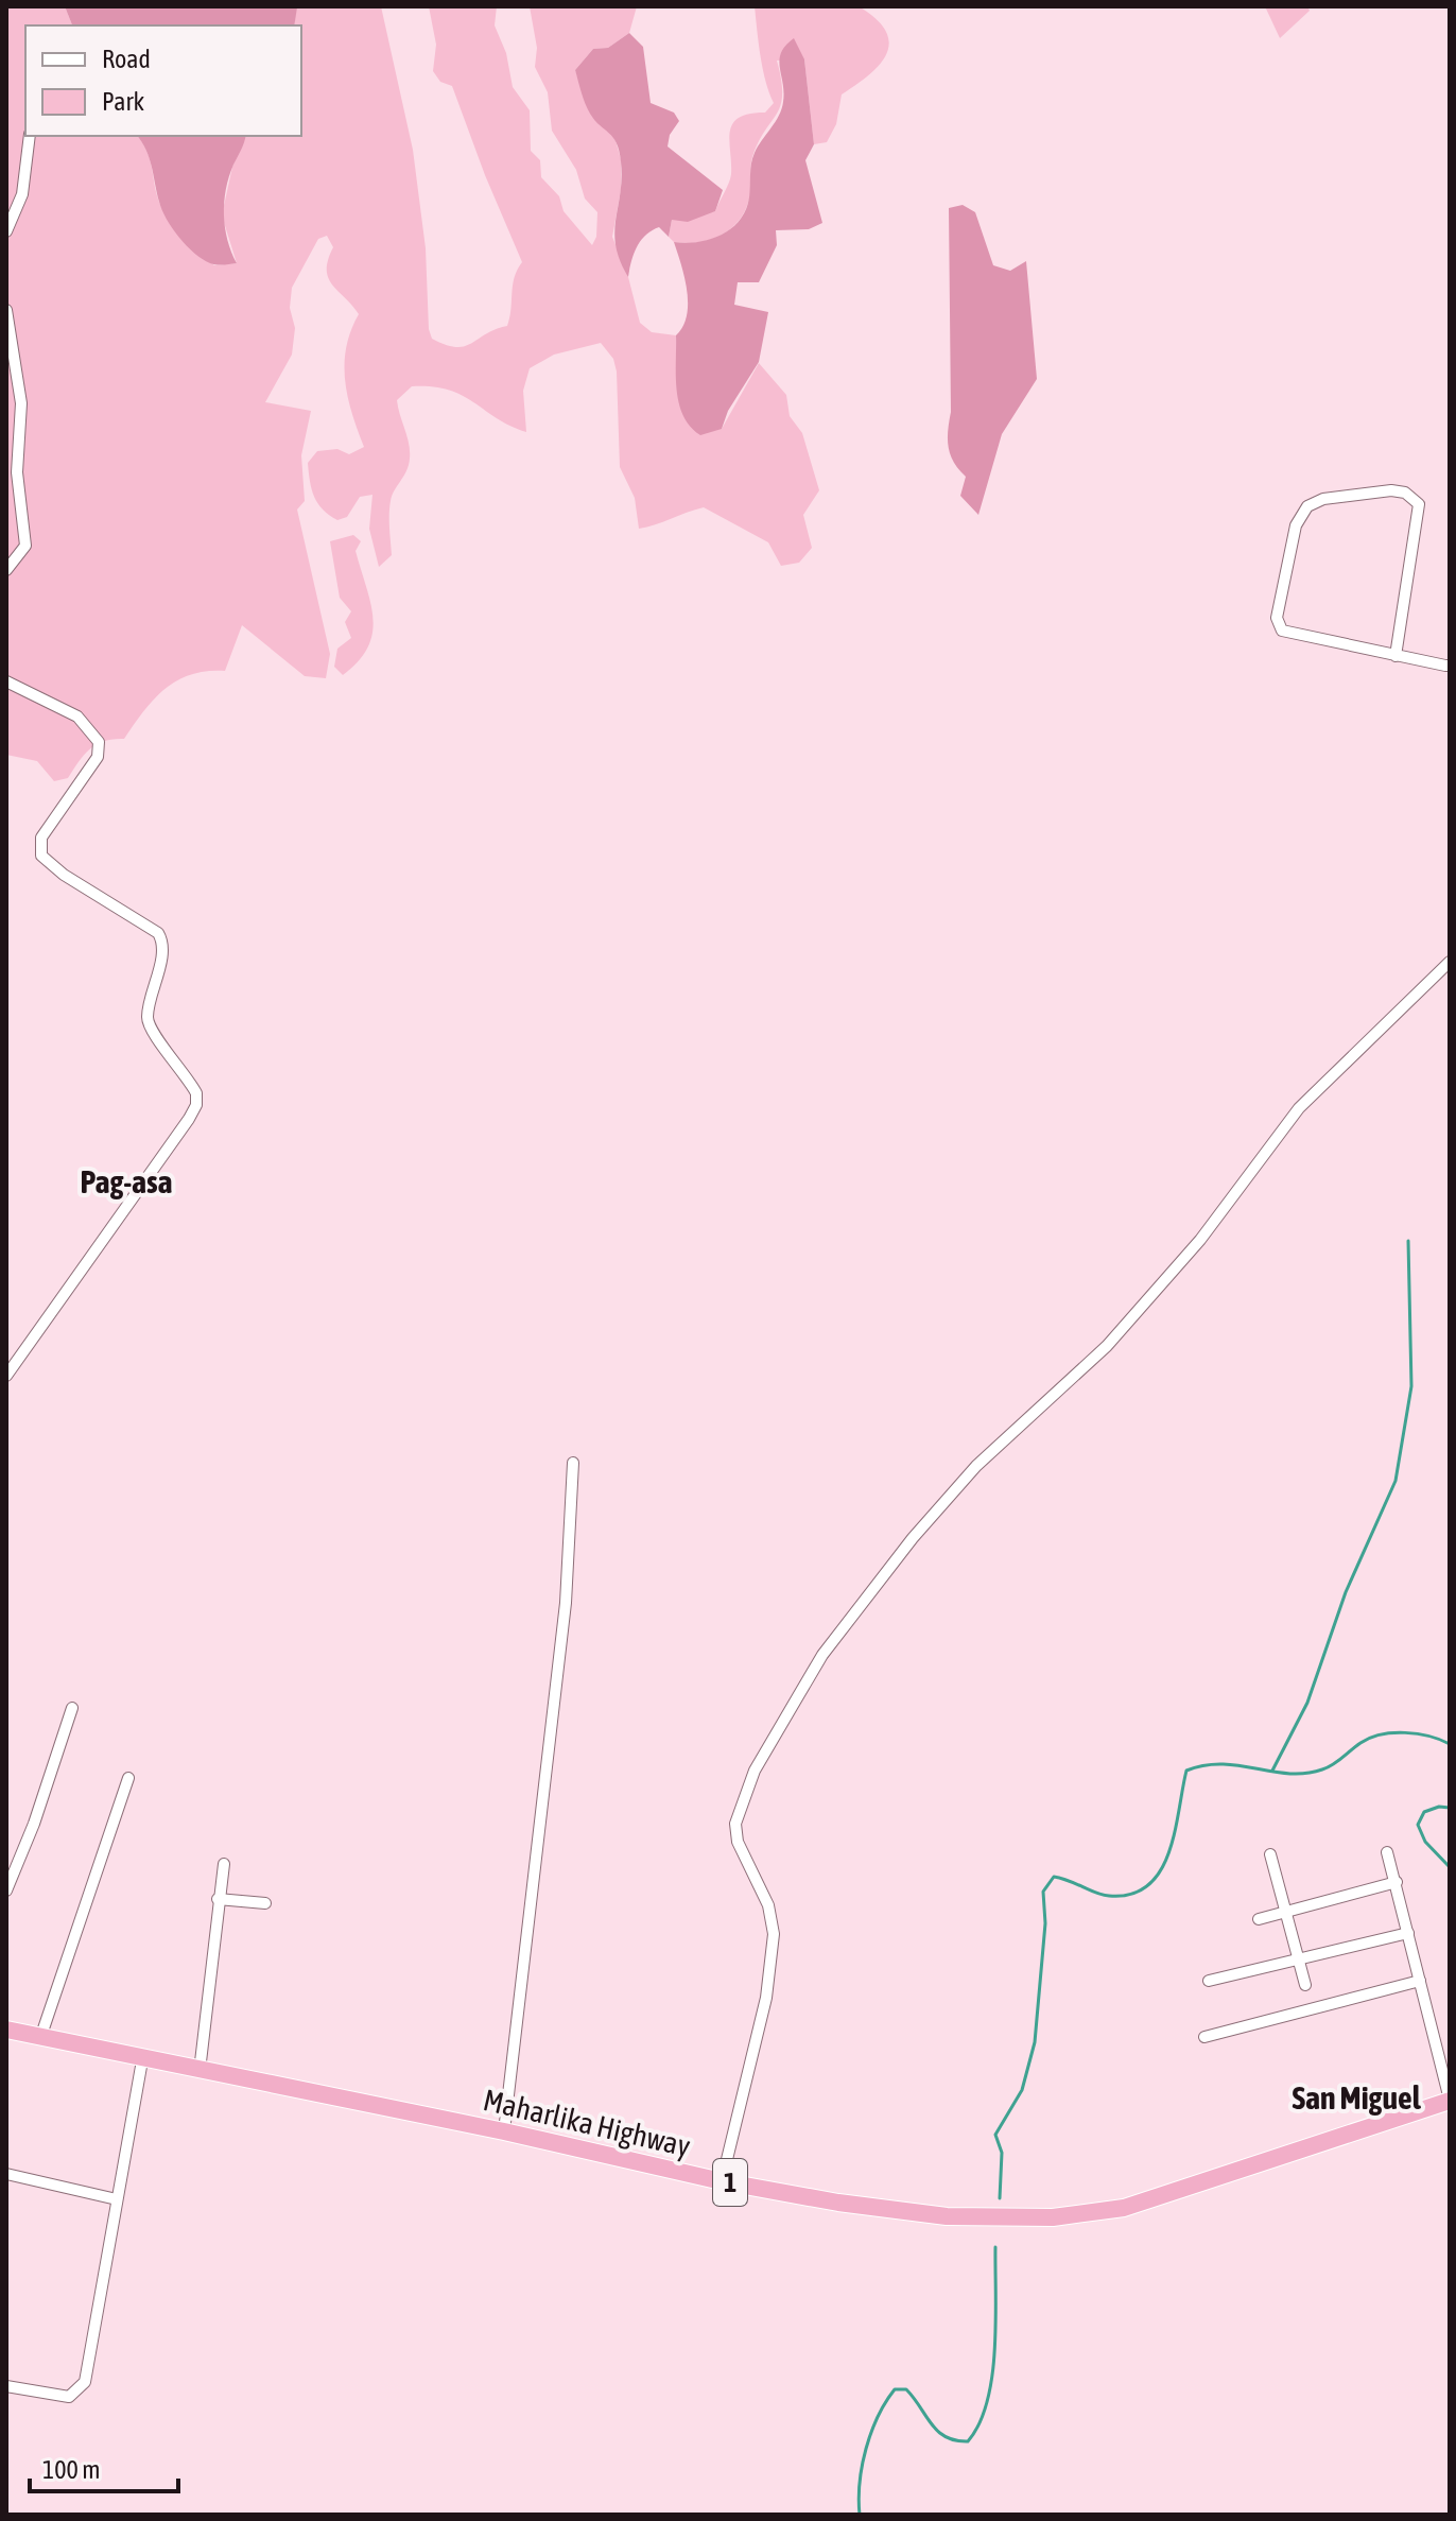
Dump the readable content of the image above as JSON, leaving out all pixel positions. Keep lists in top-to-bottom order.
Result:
{
  "streets": {
    "highway": ["Maharlika Highway", "1"]
  },
  "districts": ["Pag-asa", "San Miguel"],
  "legend": ["Road", "Park"],
  "scale_bar": "100 m"
}
